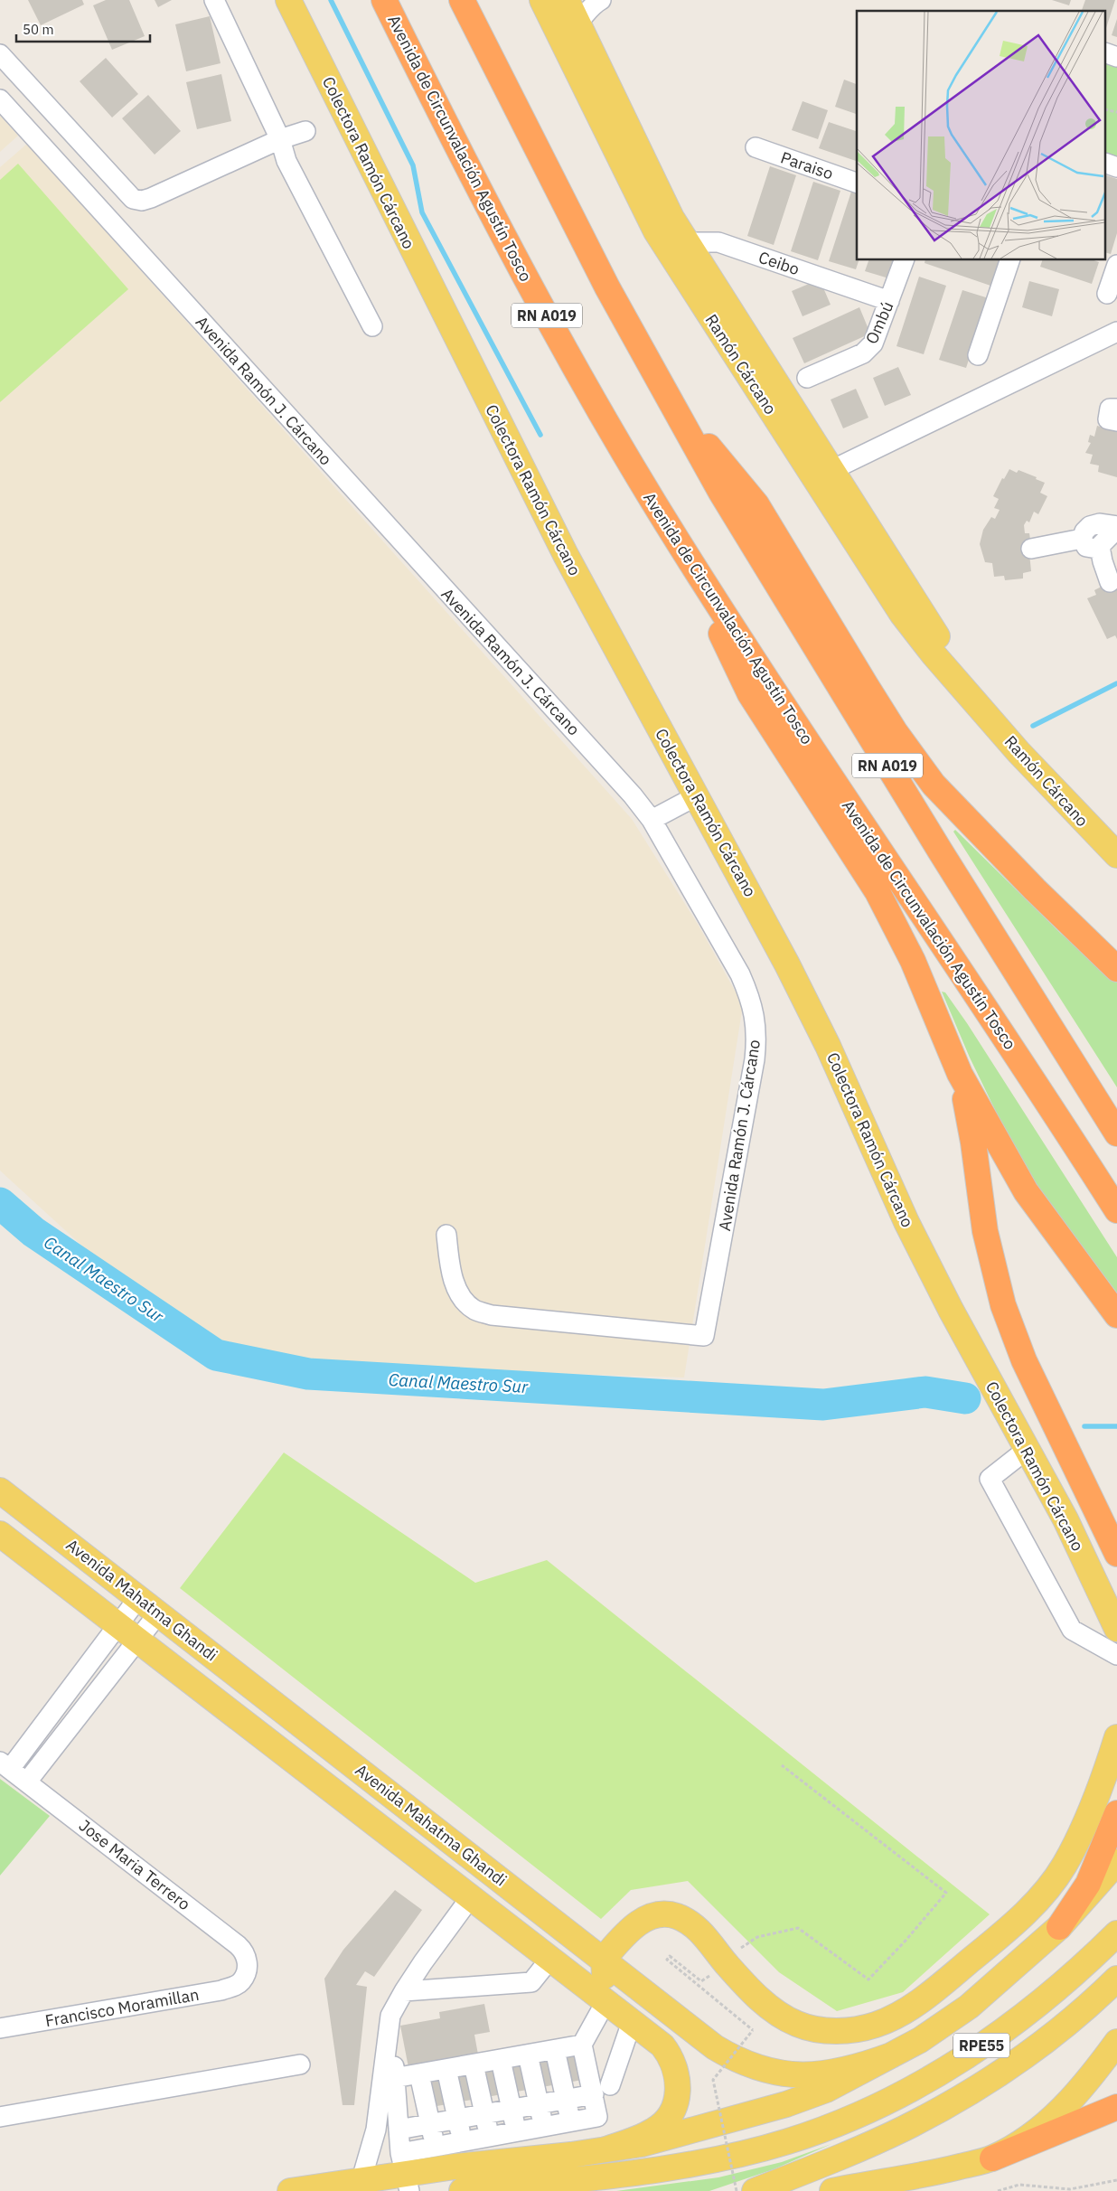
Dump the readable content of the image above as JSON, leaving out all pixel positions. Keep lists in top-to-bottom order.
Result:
{
  "streets": {
    "highway": ["Avenida de Circunvalación Agustín Tosco", "RN A019"],
    "main road": [
      "Colectora Ramón Cárcano",
      "Ramón Cárcano",
      "Avenida Mahatma Ghandi",
      "RPE55"
    ],
    "street": [
      "Paraiso",
      "Ceibo",
      "Ombú",
      "Avenida Ramón J. Cárcano",
      "Jose Maria Terrero",
      "Francisco Moramillan"
    ]
  },
  "crossings": [
    ["Ceibo", "Ombú"],
    ["Ceibo", "Ramón Cárcano"],
    ["Jose Maria Terrero", "Francisco Moramillan"]
  ],
  "water": ["Canal Maestro Sur"],
  "scale_bar": "50 m"
}
